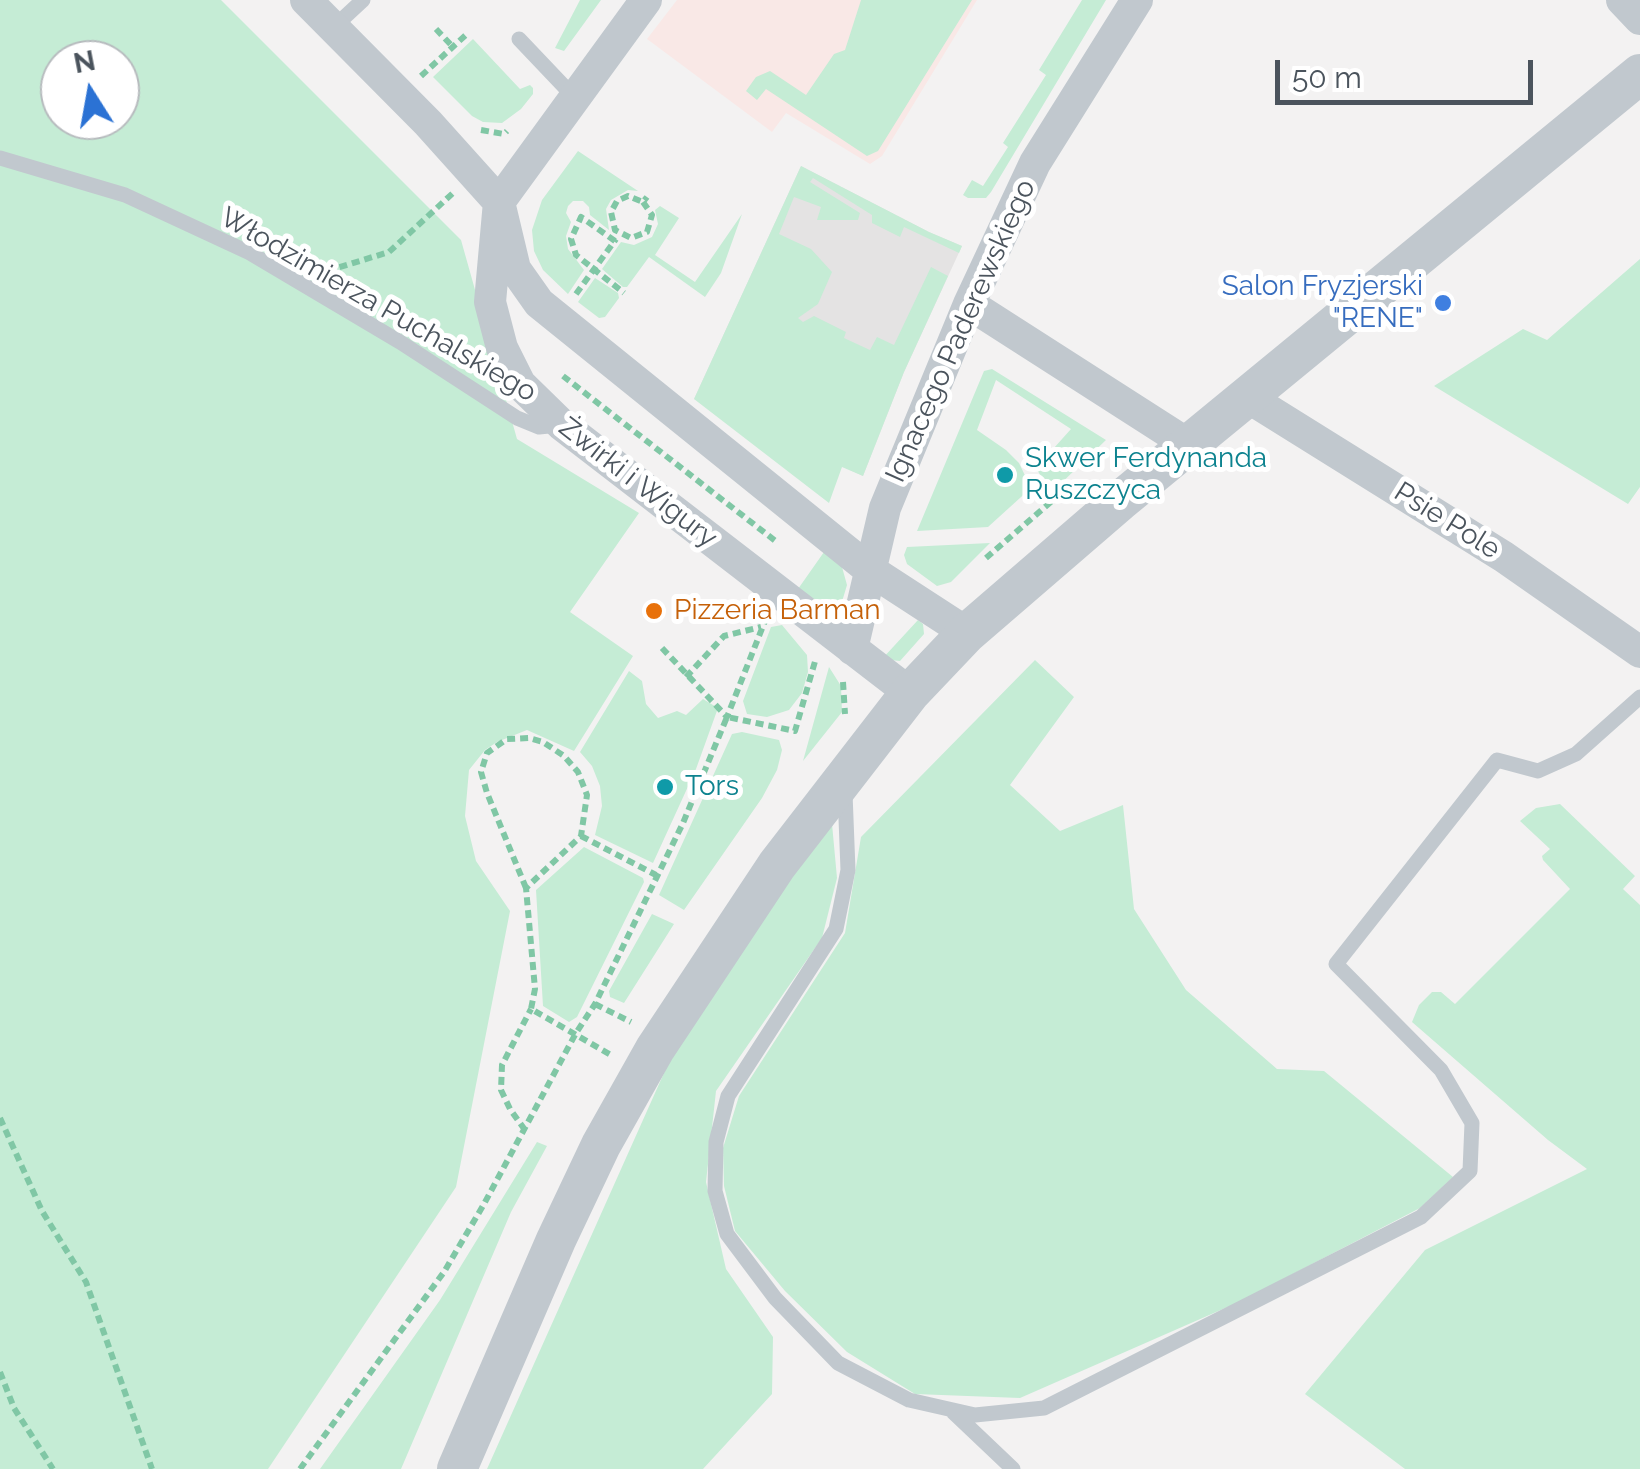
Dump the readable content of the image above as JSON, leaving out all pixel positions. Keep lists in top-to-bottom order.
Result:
{
  "streets": {
    "street": ["Ignacego Paderewskiego", "Żwirki i Wigury", "Psie Pole"],
    "lane": ["Włodzimierza Puchalskiego"]
  },
  "crossings": [
    ["Włodzimierza Puchalskiego", "Żwirki i Wigury"],
    ["Ignacego Paderewskiego", "Żwirki i Wigury"]
  ],
  "places": [
    "Salon Fryzjerski \"RENE\"",
    "Skwer Ferdynanda Ruszczyca",
    "Pizzeria Barman",
    "Tors"
  ],
  "scale_bar": "50 m",
  "north": "top"
}
